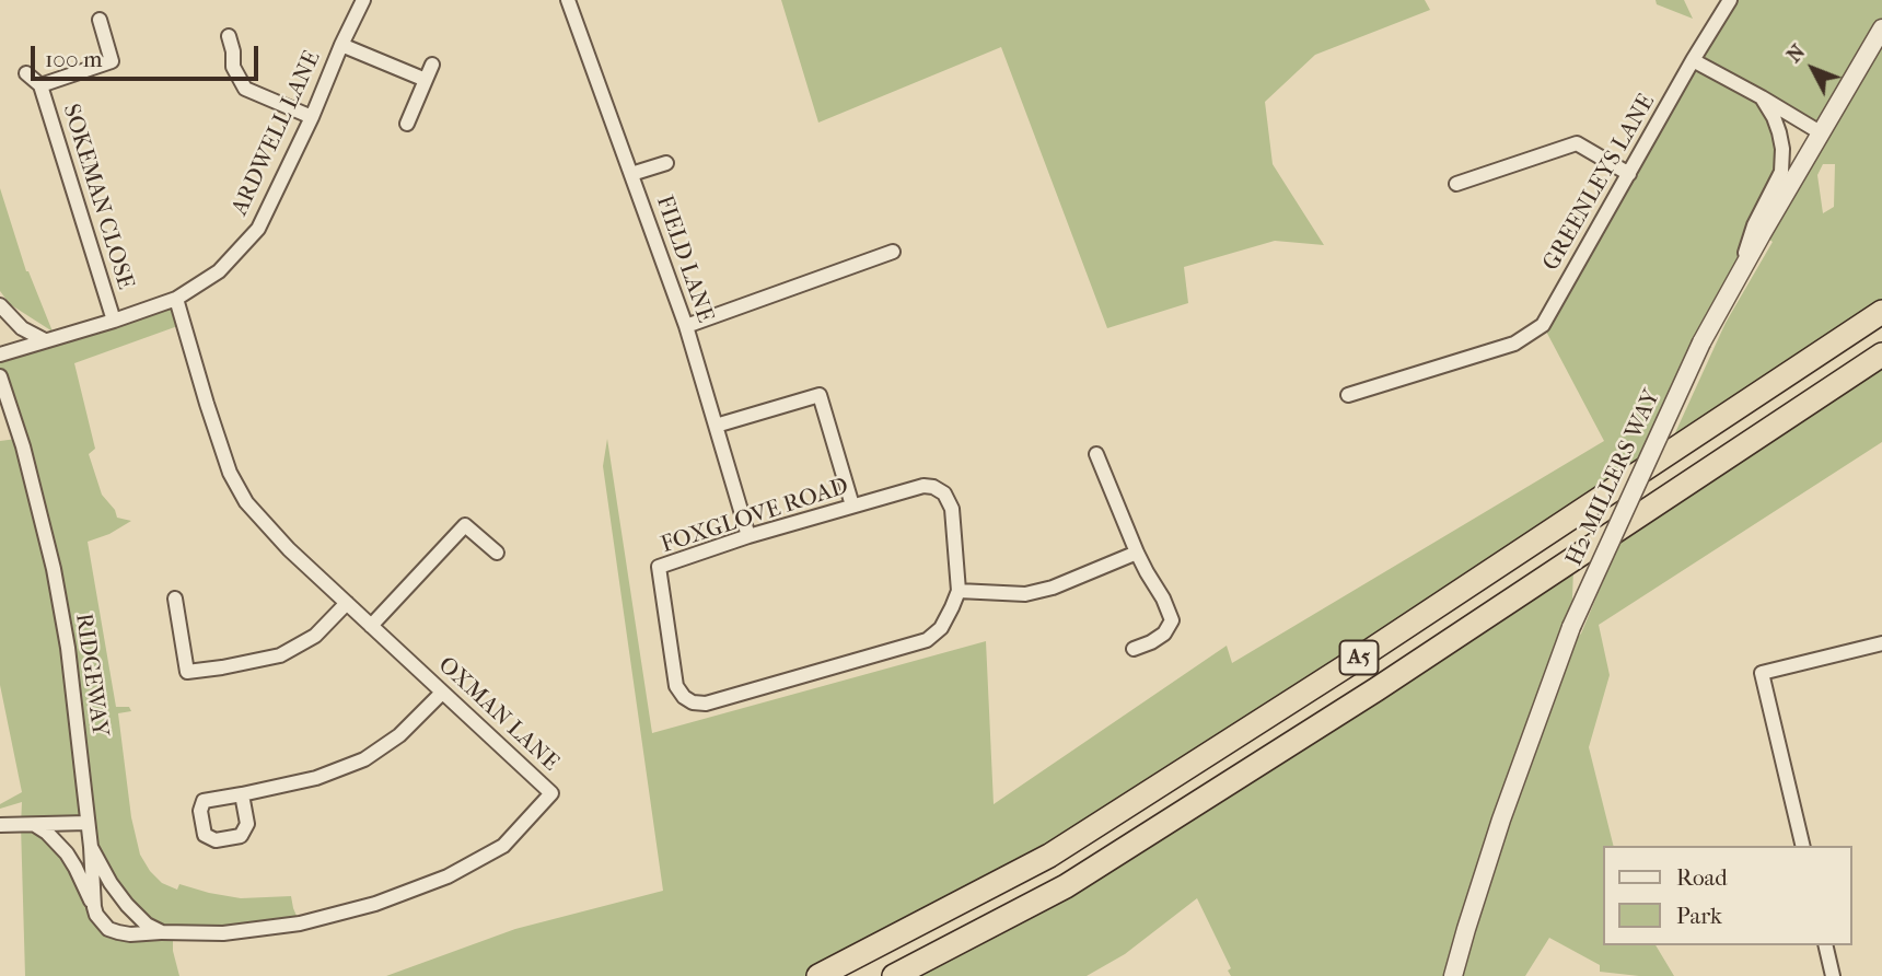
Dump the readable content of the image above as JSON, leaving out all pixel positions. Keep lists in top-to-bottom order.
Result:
{
  "streets": {
    "highway": ["A5"],
    "street": [
      "ARDWELL LANE",
      "GREENLEYS LANE",
      "SOKEMAN CLOSE",
      "FIELD LANE",
      "H2 MILLERS WAY",
      "FOXGLOVE ROAD",
      "RIDGEWAY",
      "OXMAN LANE"
    ]
  },
  "crossings": [
    ["ARDWELL LANE", "SOKEMAN CLOSE"],
    ["ARDWELL LANE", "OXMAN LANE"],
    ["FIELD LANE", "FOXGLOVE ROAD"]
  ],
  "legend": ["Road", "Park"],
  "scale_bar": "100 m",
  "north": "top left"
}
